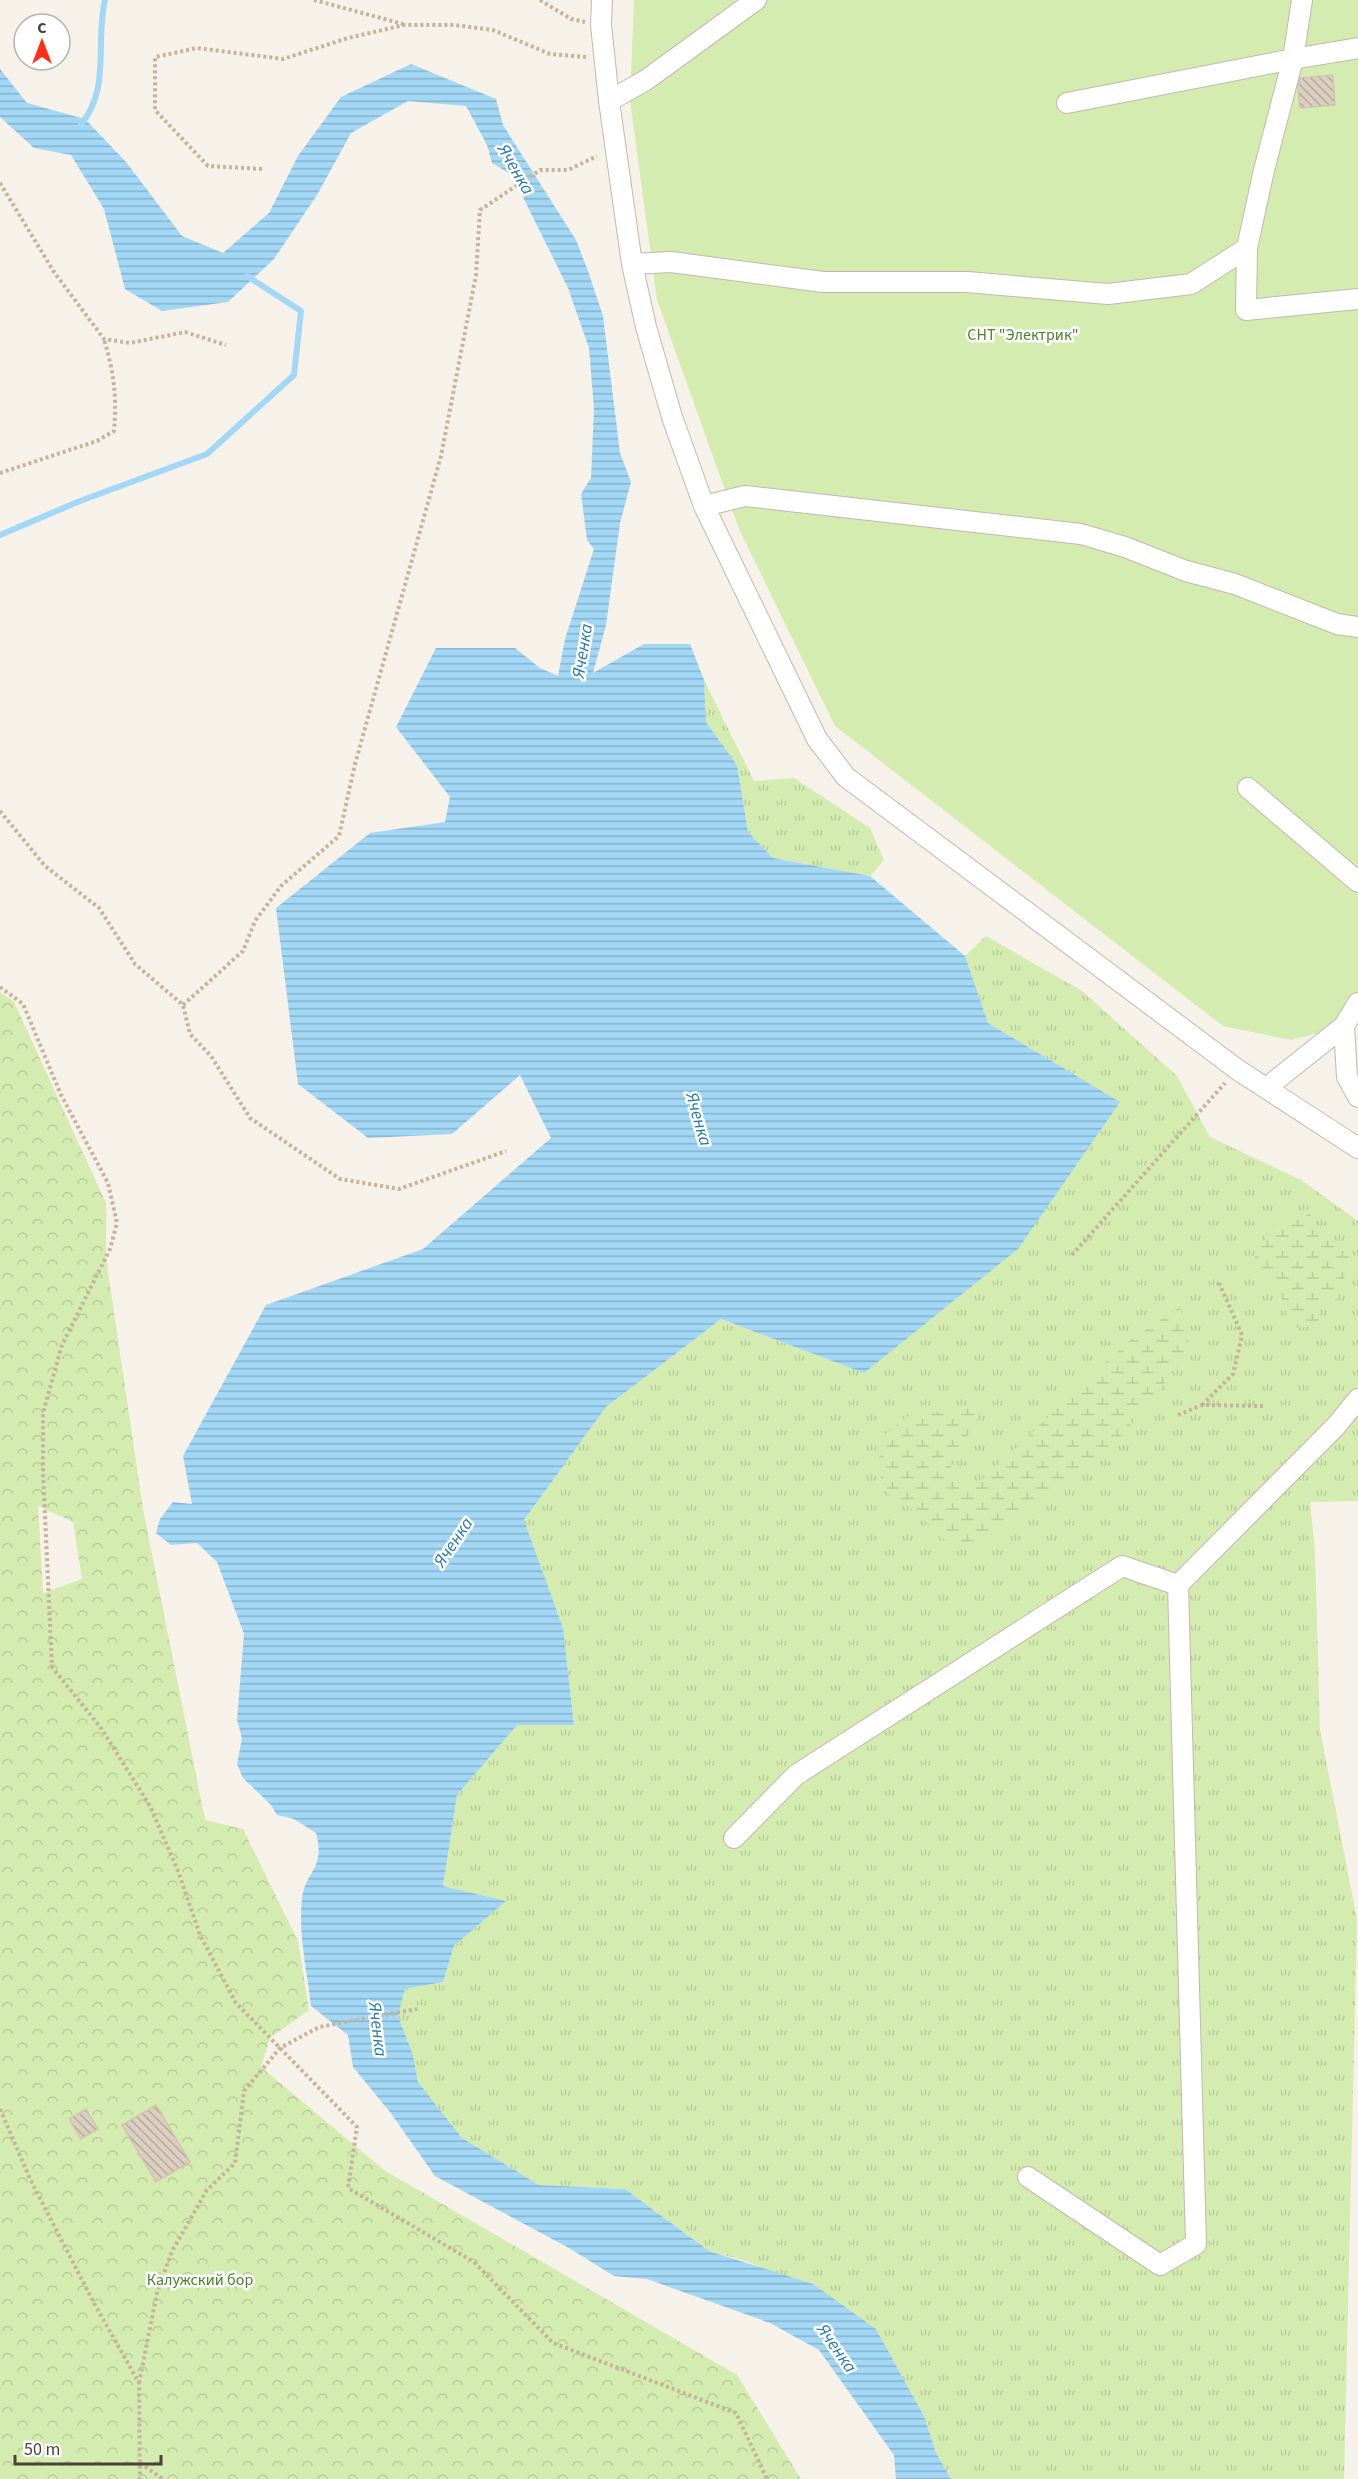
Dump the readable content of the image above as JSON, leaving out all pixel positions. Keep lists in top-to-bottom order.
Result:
{
  "water": ["Яченка"],
  "parks": ["СНТ \"Электрик\"", "Калужский бор"],
  "scale_bar": "50 m",
  "north": "top"
}
